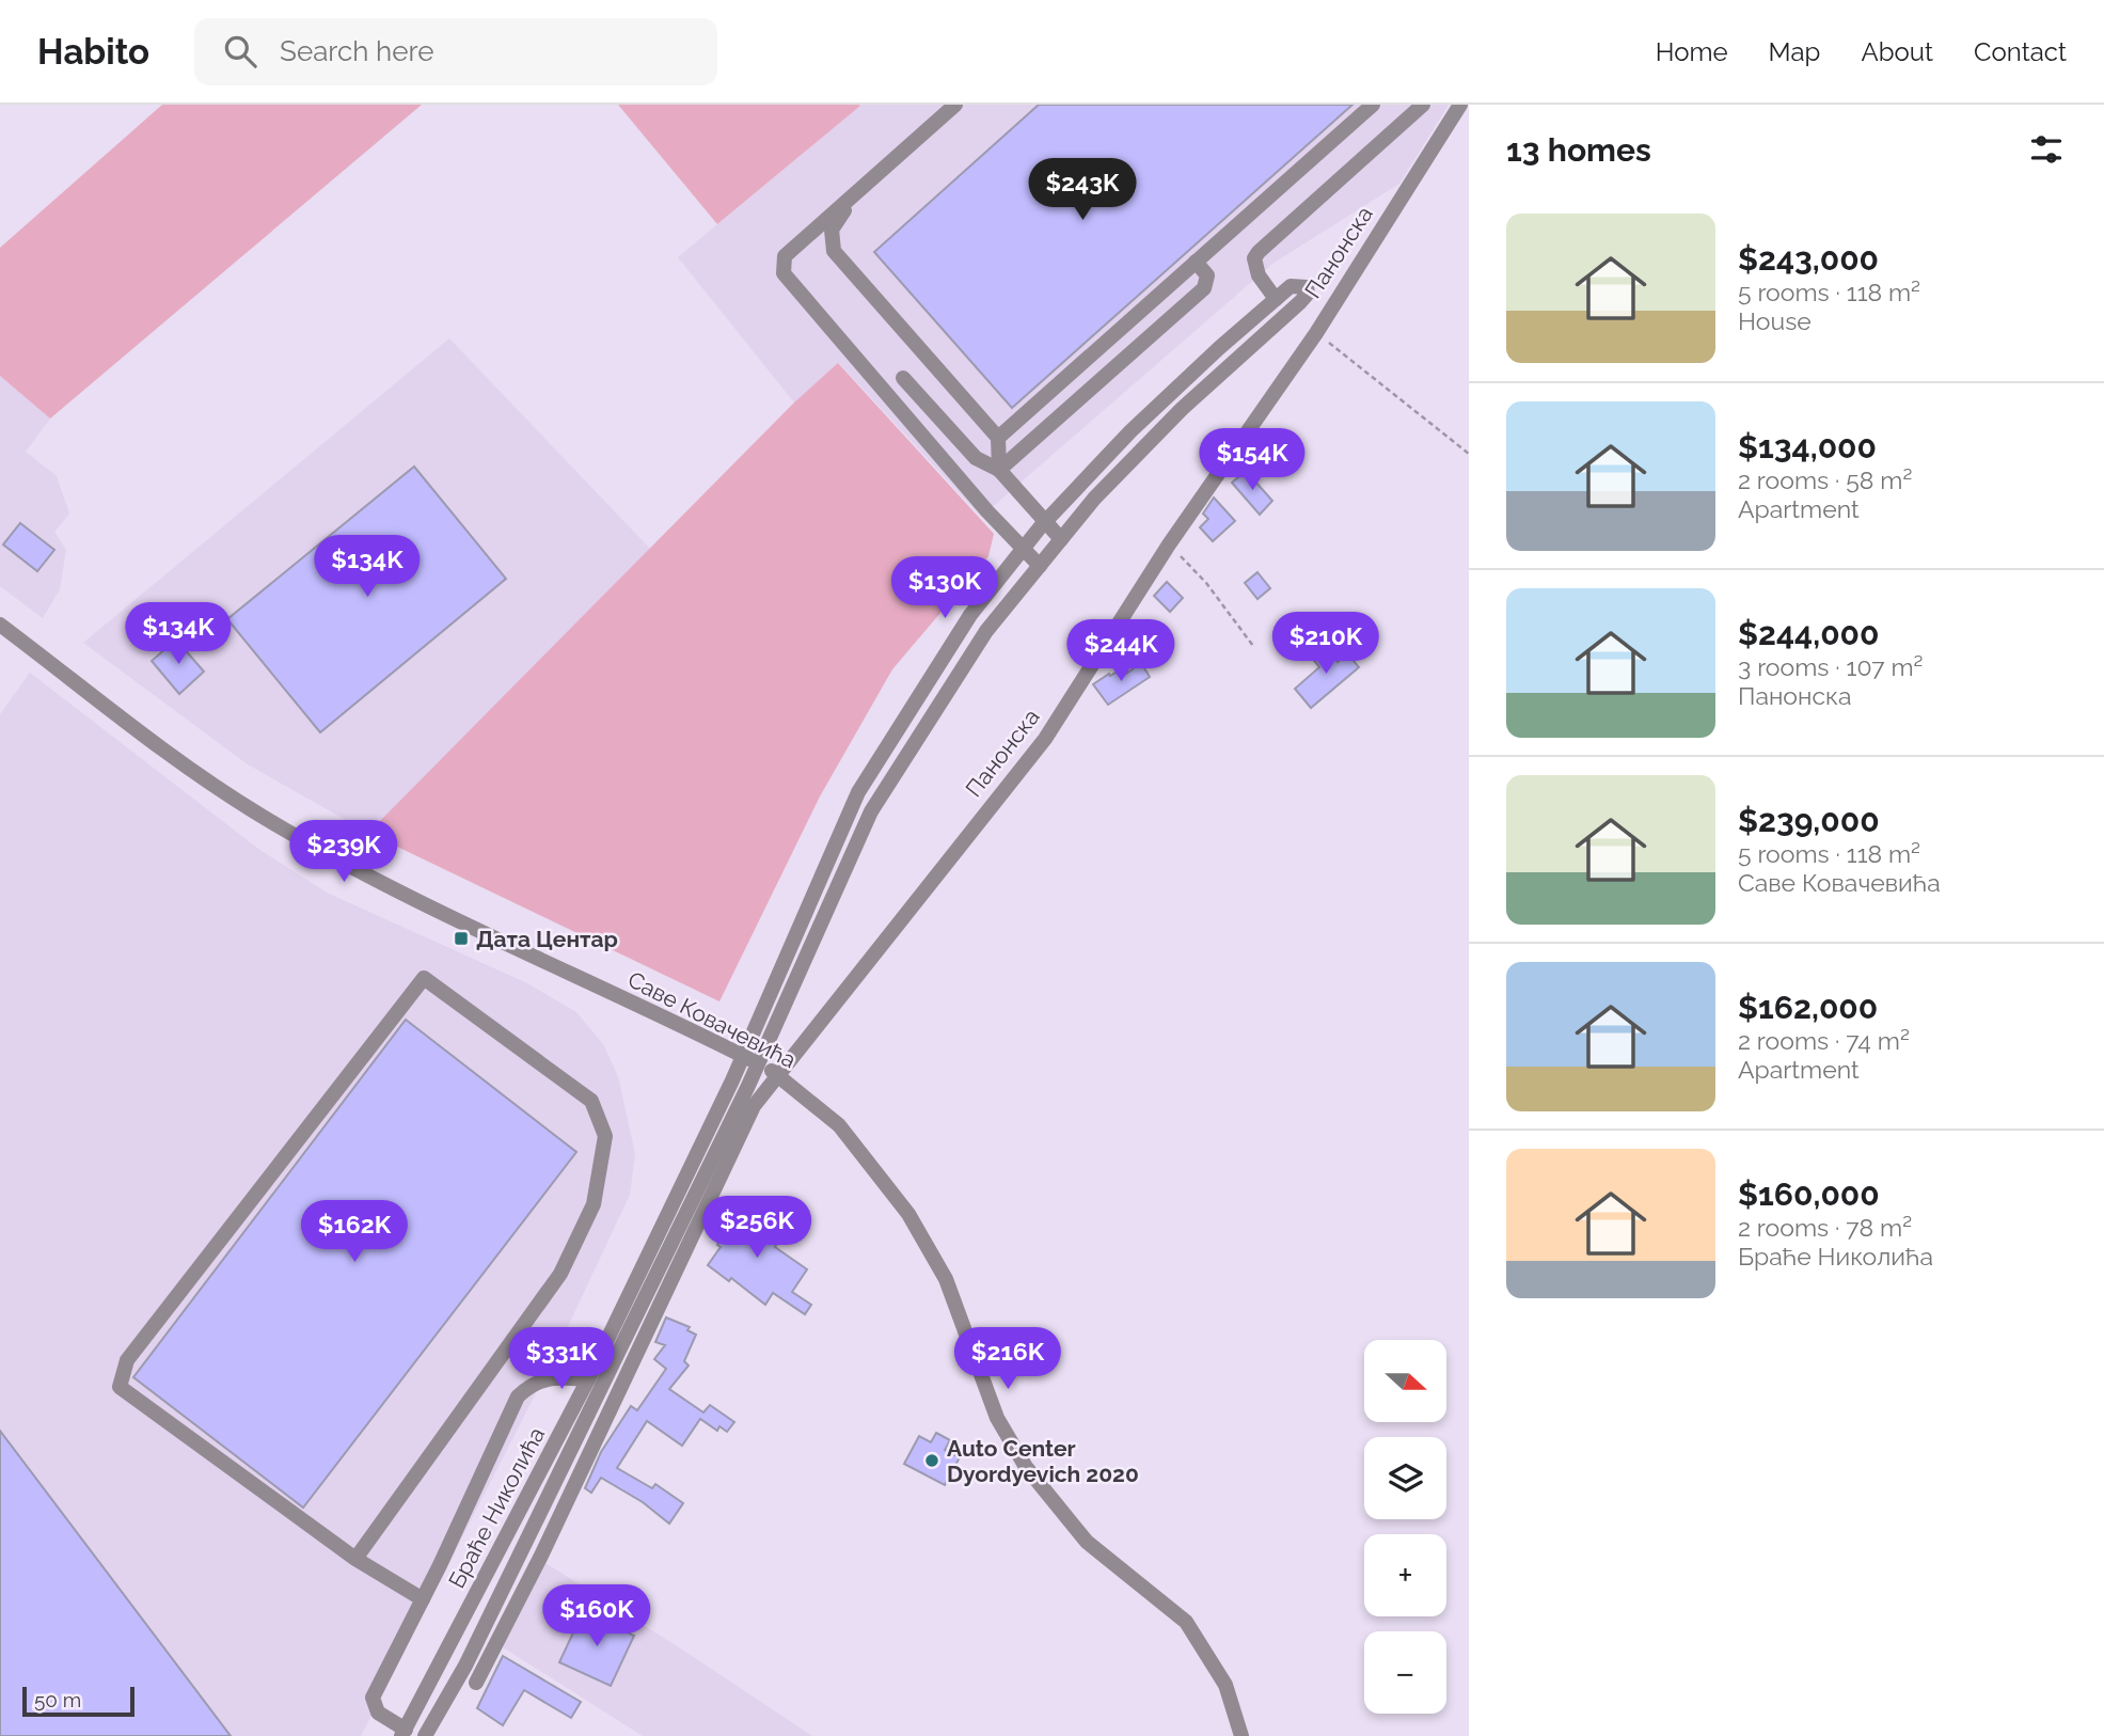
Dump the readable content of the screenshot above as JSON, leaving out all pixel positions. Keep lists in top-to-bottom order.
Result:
{
  "streets": {
    "street": ["Панонска", "Саве Ковачевића", "Браће Николића"]
  },
  "crossings": [
    ["Панонска", "Саве Ковачевића"],
    ["Саве Ковачевића", "Браће Николића"]
  ],
  "places": {
    "transit": ["Дата Центар"],
    "other": ["Auto Center Dyordyevich 2020"]
  },
  "scale_bar": "50 m",
  "north": "right",
  "page": {
    "header": "Habito",
    "search": "Search here",
    "nav": [
      "Home",
      "Map",
      "About",
      "Contact"
    ],
    "heading": "13 homes",
    "price": [
      "$243K",
      "$154K",
      "$134K",
      "$130K",
      "$134K",
      "$210K",
      "$244K",
      "$239K",
      "$256K",
      "$162K",
      "$331K",
      "$216K",
      "$160K"
    ],
    "list": [
      {
        "name": "$243,000",
        "note": "5 rooms · 118 m² · House"
      },
      {
        "name": "$134,000",
        "note": "2 rooms · 58 m² · Apartment"
      },
      {
        "name": "$244,000",
        "note": "3 rooms · 107 m² · Панонска"
      },
      {
        "name": "$239,000",
        "note": "5 rooms · 118 m² · Саве Ковачевића"
      },
      {
        "name": "$162,000",
        "note": "2 rooms · 74 m² · Apartment"
      },
      {
        "name": "$160,000",
        "note": "2 rooms · 78 m² · Браће Николића"
      }
    ],
    "map_buttons": ["+", "−"],
    "scale": "50 m"
  }
}
